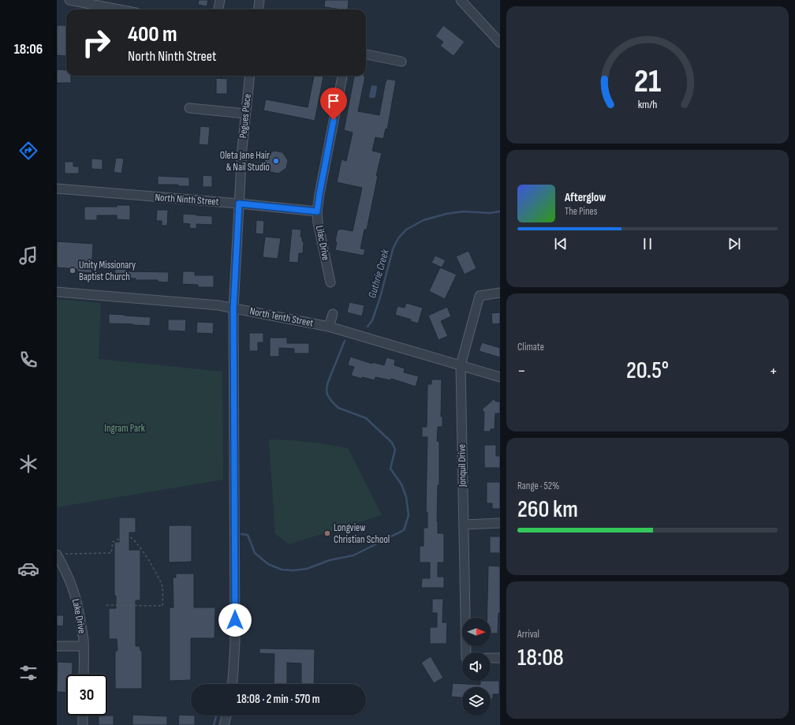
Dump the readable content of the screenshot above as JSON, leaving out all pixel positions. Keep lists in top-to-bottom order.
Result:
{
  "streets": {
    "street": [
      "Pegues Place",
      "North Ninth Street",
      "Lilac Drive",
      "North Tenth Street",
      "Jonquil Drive",
      "Lake Drive"
    ]
  },
  "crossings": [
    ["Pegues Place", "North Ninth Street"],
    ["Pegues Place", "North Tenth Street"],
    ["North Ninth Street", "Lilac Drive"],
    ["North Tenth Street", "Jonquil Drive"]
  ],
  "water": ["Guthrie Creek"],
  "parks": ["Ingram Park"],
  "places": ["Oleta Jane Hair & Nail Studio", "Unity Missionary Baptist Church", "Longview Christian School"],
  "north": "right",
  "page": {
    "tabs": "18:06",
    "turn": ["400 m", "North Ninth Street"],
    "song": ["Afterglow", "The Pines"],
    "tile": [
      "Climate",
      ["Range · 52%", "260 km"],
      ["Arrival", "18:08"]
    ],
    "heat": ["−", "20.5°", "+"],
    "limit": "30",
    "trip": "18:08 · 2 min · 570 m",
    "gauge": ["21", "km/h"]
  }
}
